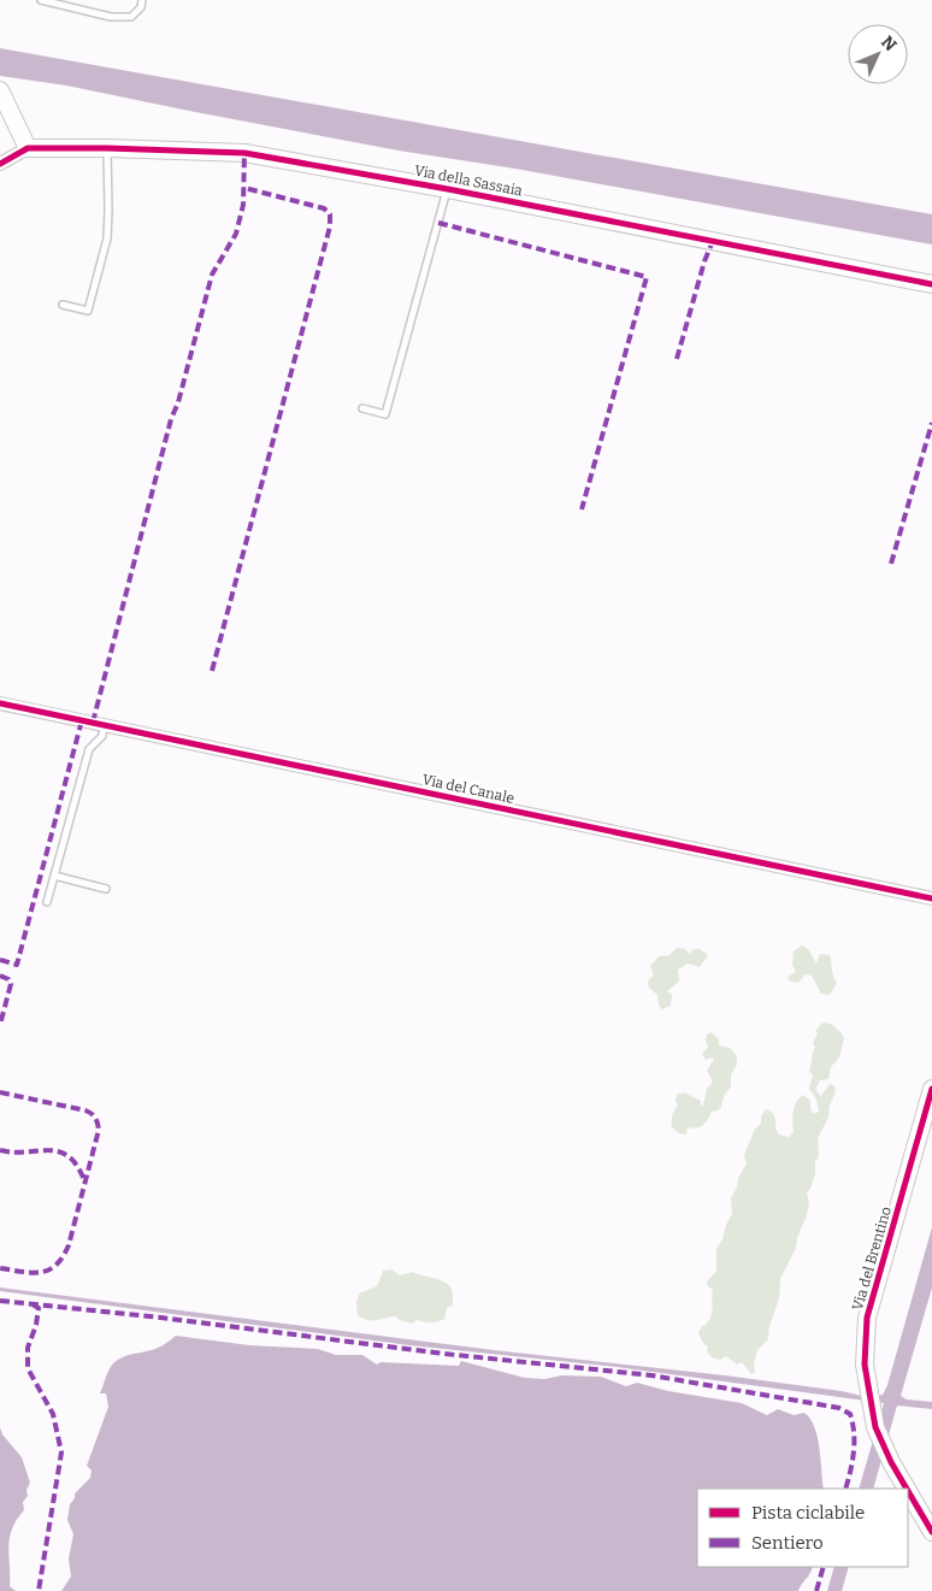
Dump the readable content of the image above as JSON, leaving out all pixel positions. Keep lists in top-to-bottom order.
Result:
{
  "streets": {
    "street": ["Via della Sassaia", "Via del Canale", "Via del Brentino"]
  },
  "legend": ["Pista ciclabile", "Sentiero"],
  "north": "top right"
}
